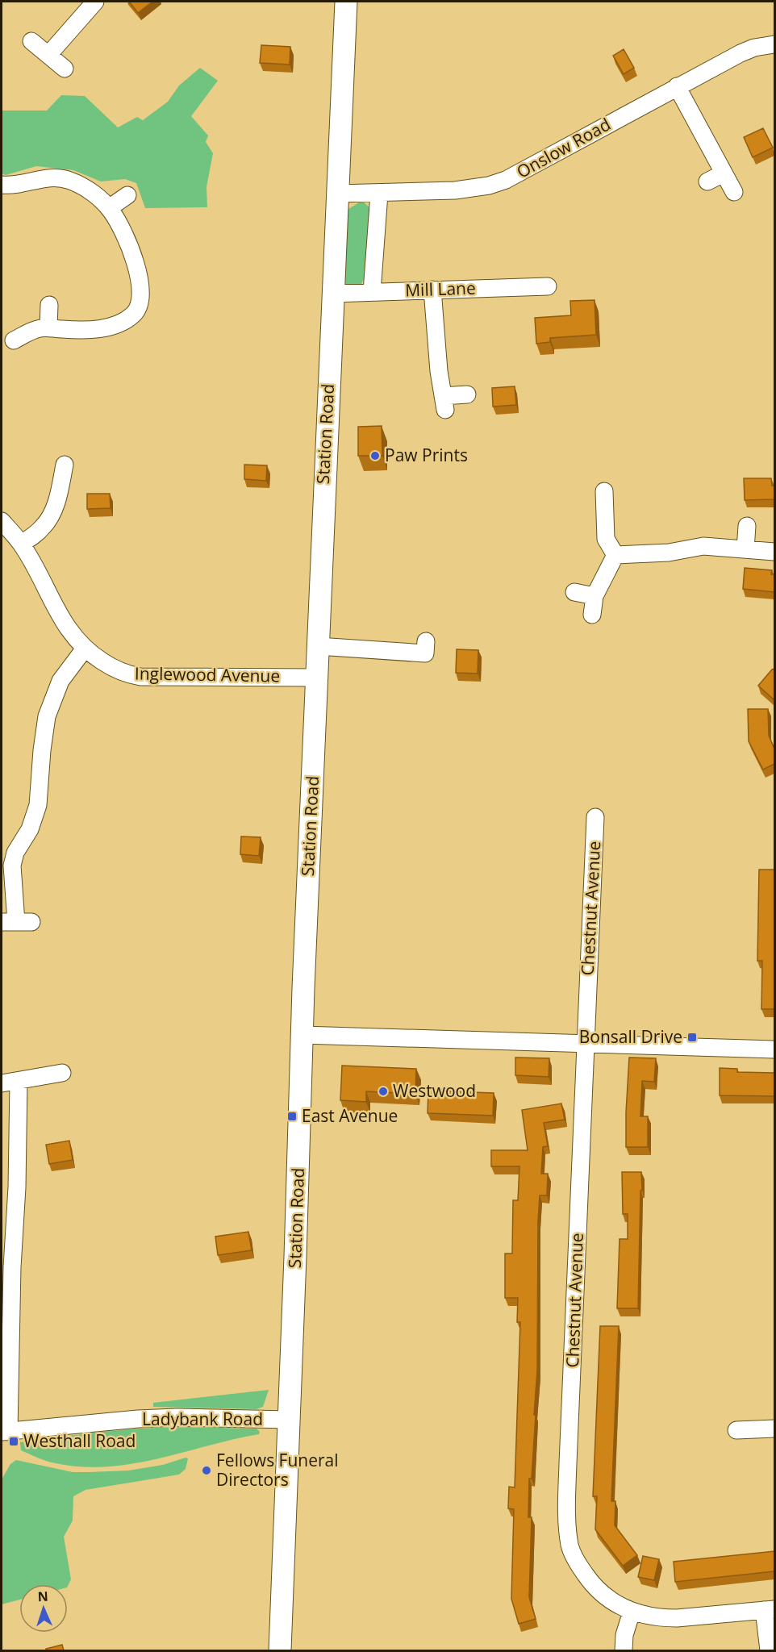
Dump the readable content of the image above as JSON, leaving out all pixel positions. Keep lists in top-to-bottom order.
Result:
{
  "streets": {
    "main road": ["Station Road"],
    "street": [
      "Onslow Road",
      "Mill Lane",
      "Inglewood Avenue",
      "Chestnut Avenue",
      "Ladybank Road"
    ]
  },
  "crossings": [
    ["Onslow Road", "Station Road"],
    ["Mill Lane", "Station Road"],
    ["Station Road", "Inglewood Avenue"],
    ["Station Road", "Ladybank Road"]
  ],
  "places": {
    "other": ["Paw Prints", "Westwood", "Fellows Funeral Directors"],
    "transit": ["Bonsall Drive", "East Avenue", "Westhall Road"]
  },
  "north": "top"
}
